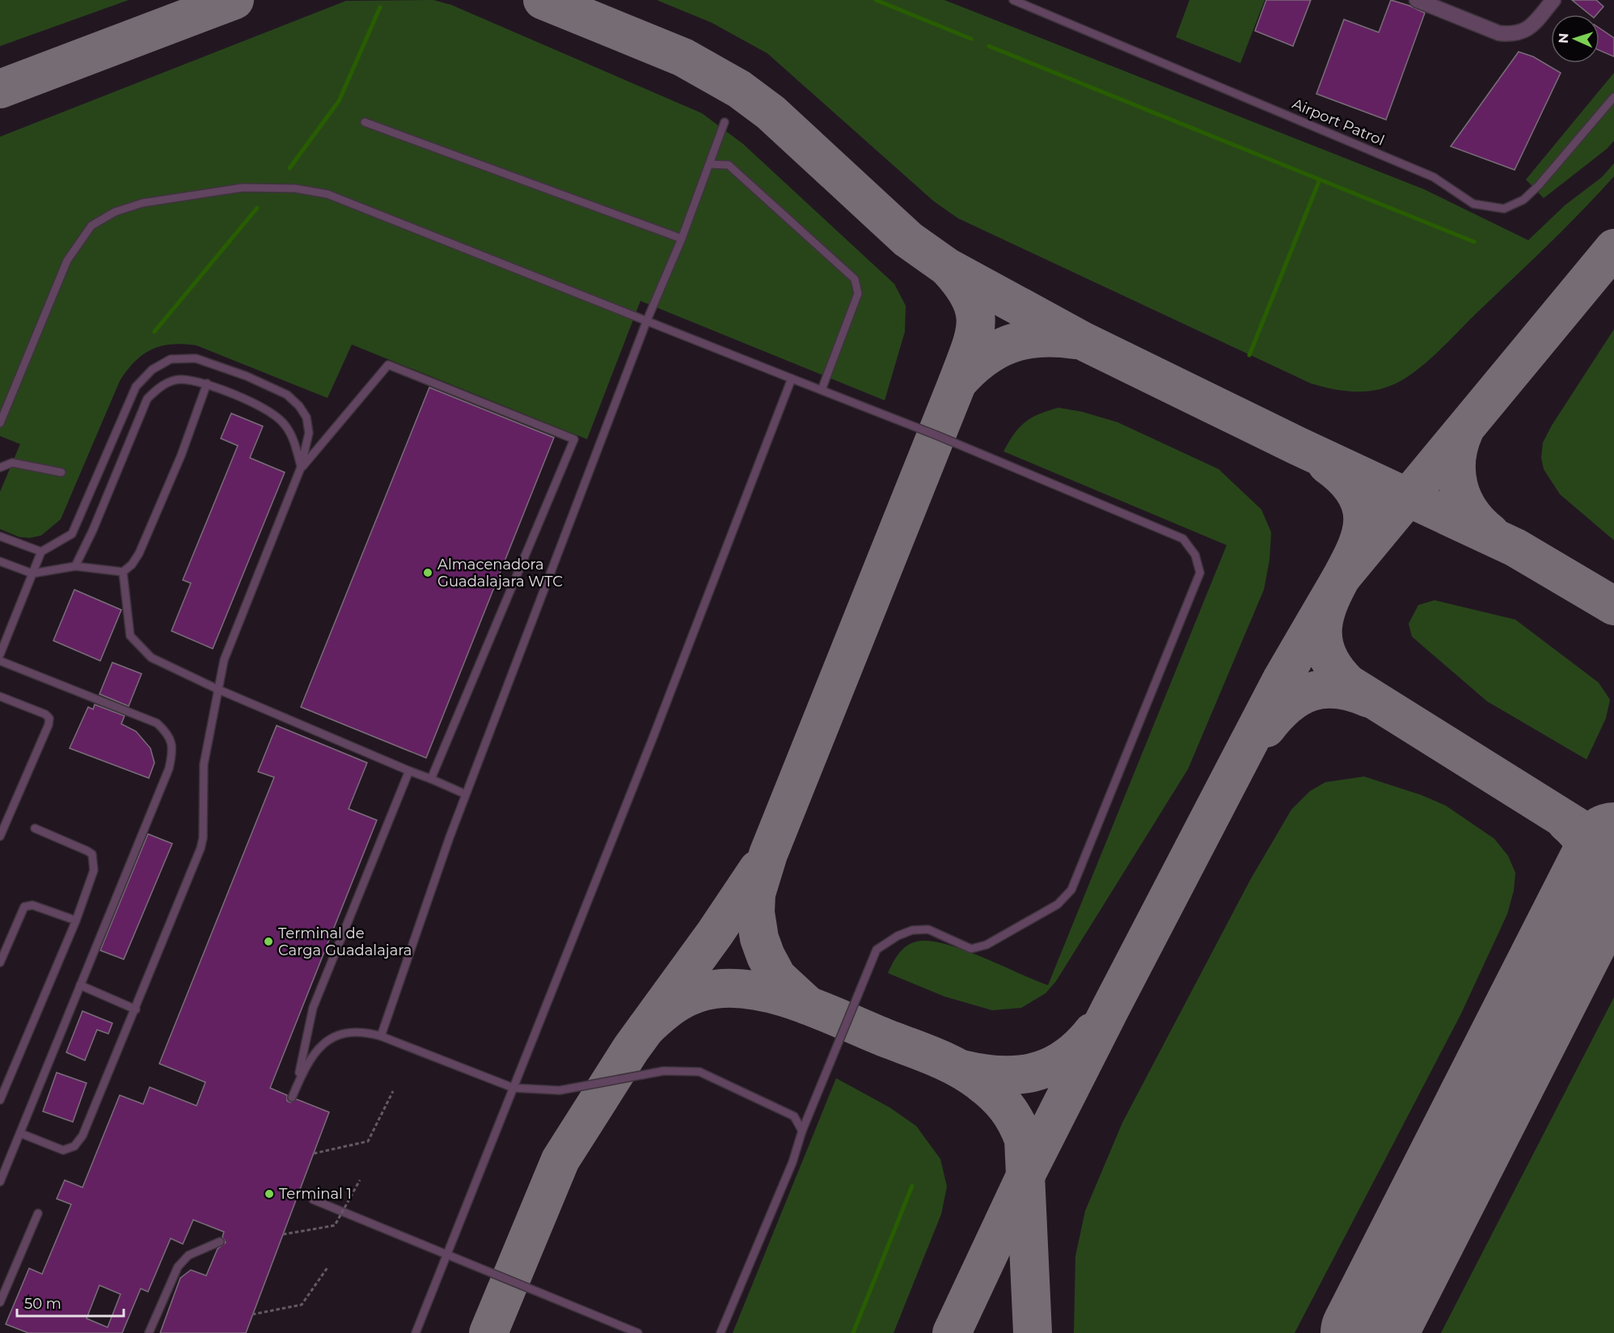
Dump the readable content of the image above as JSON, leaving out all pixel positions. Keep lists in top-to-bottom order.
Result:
{
  "streets": {
    "lane": ["Airport Patrol"]
  },
  "places": ["Almacenadora Guadalajara WTC", "Terminal de Carga Guadalajara", "Terminal 1"],
  "scale_bar": "50 m",
  "north": "left"
}
